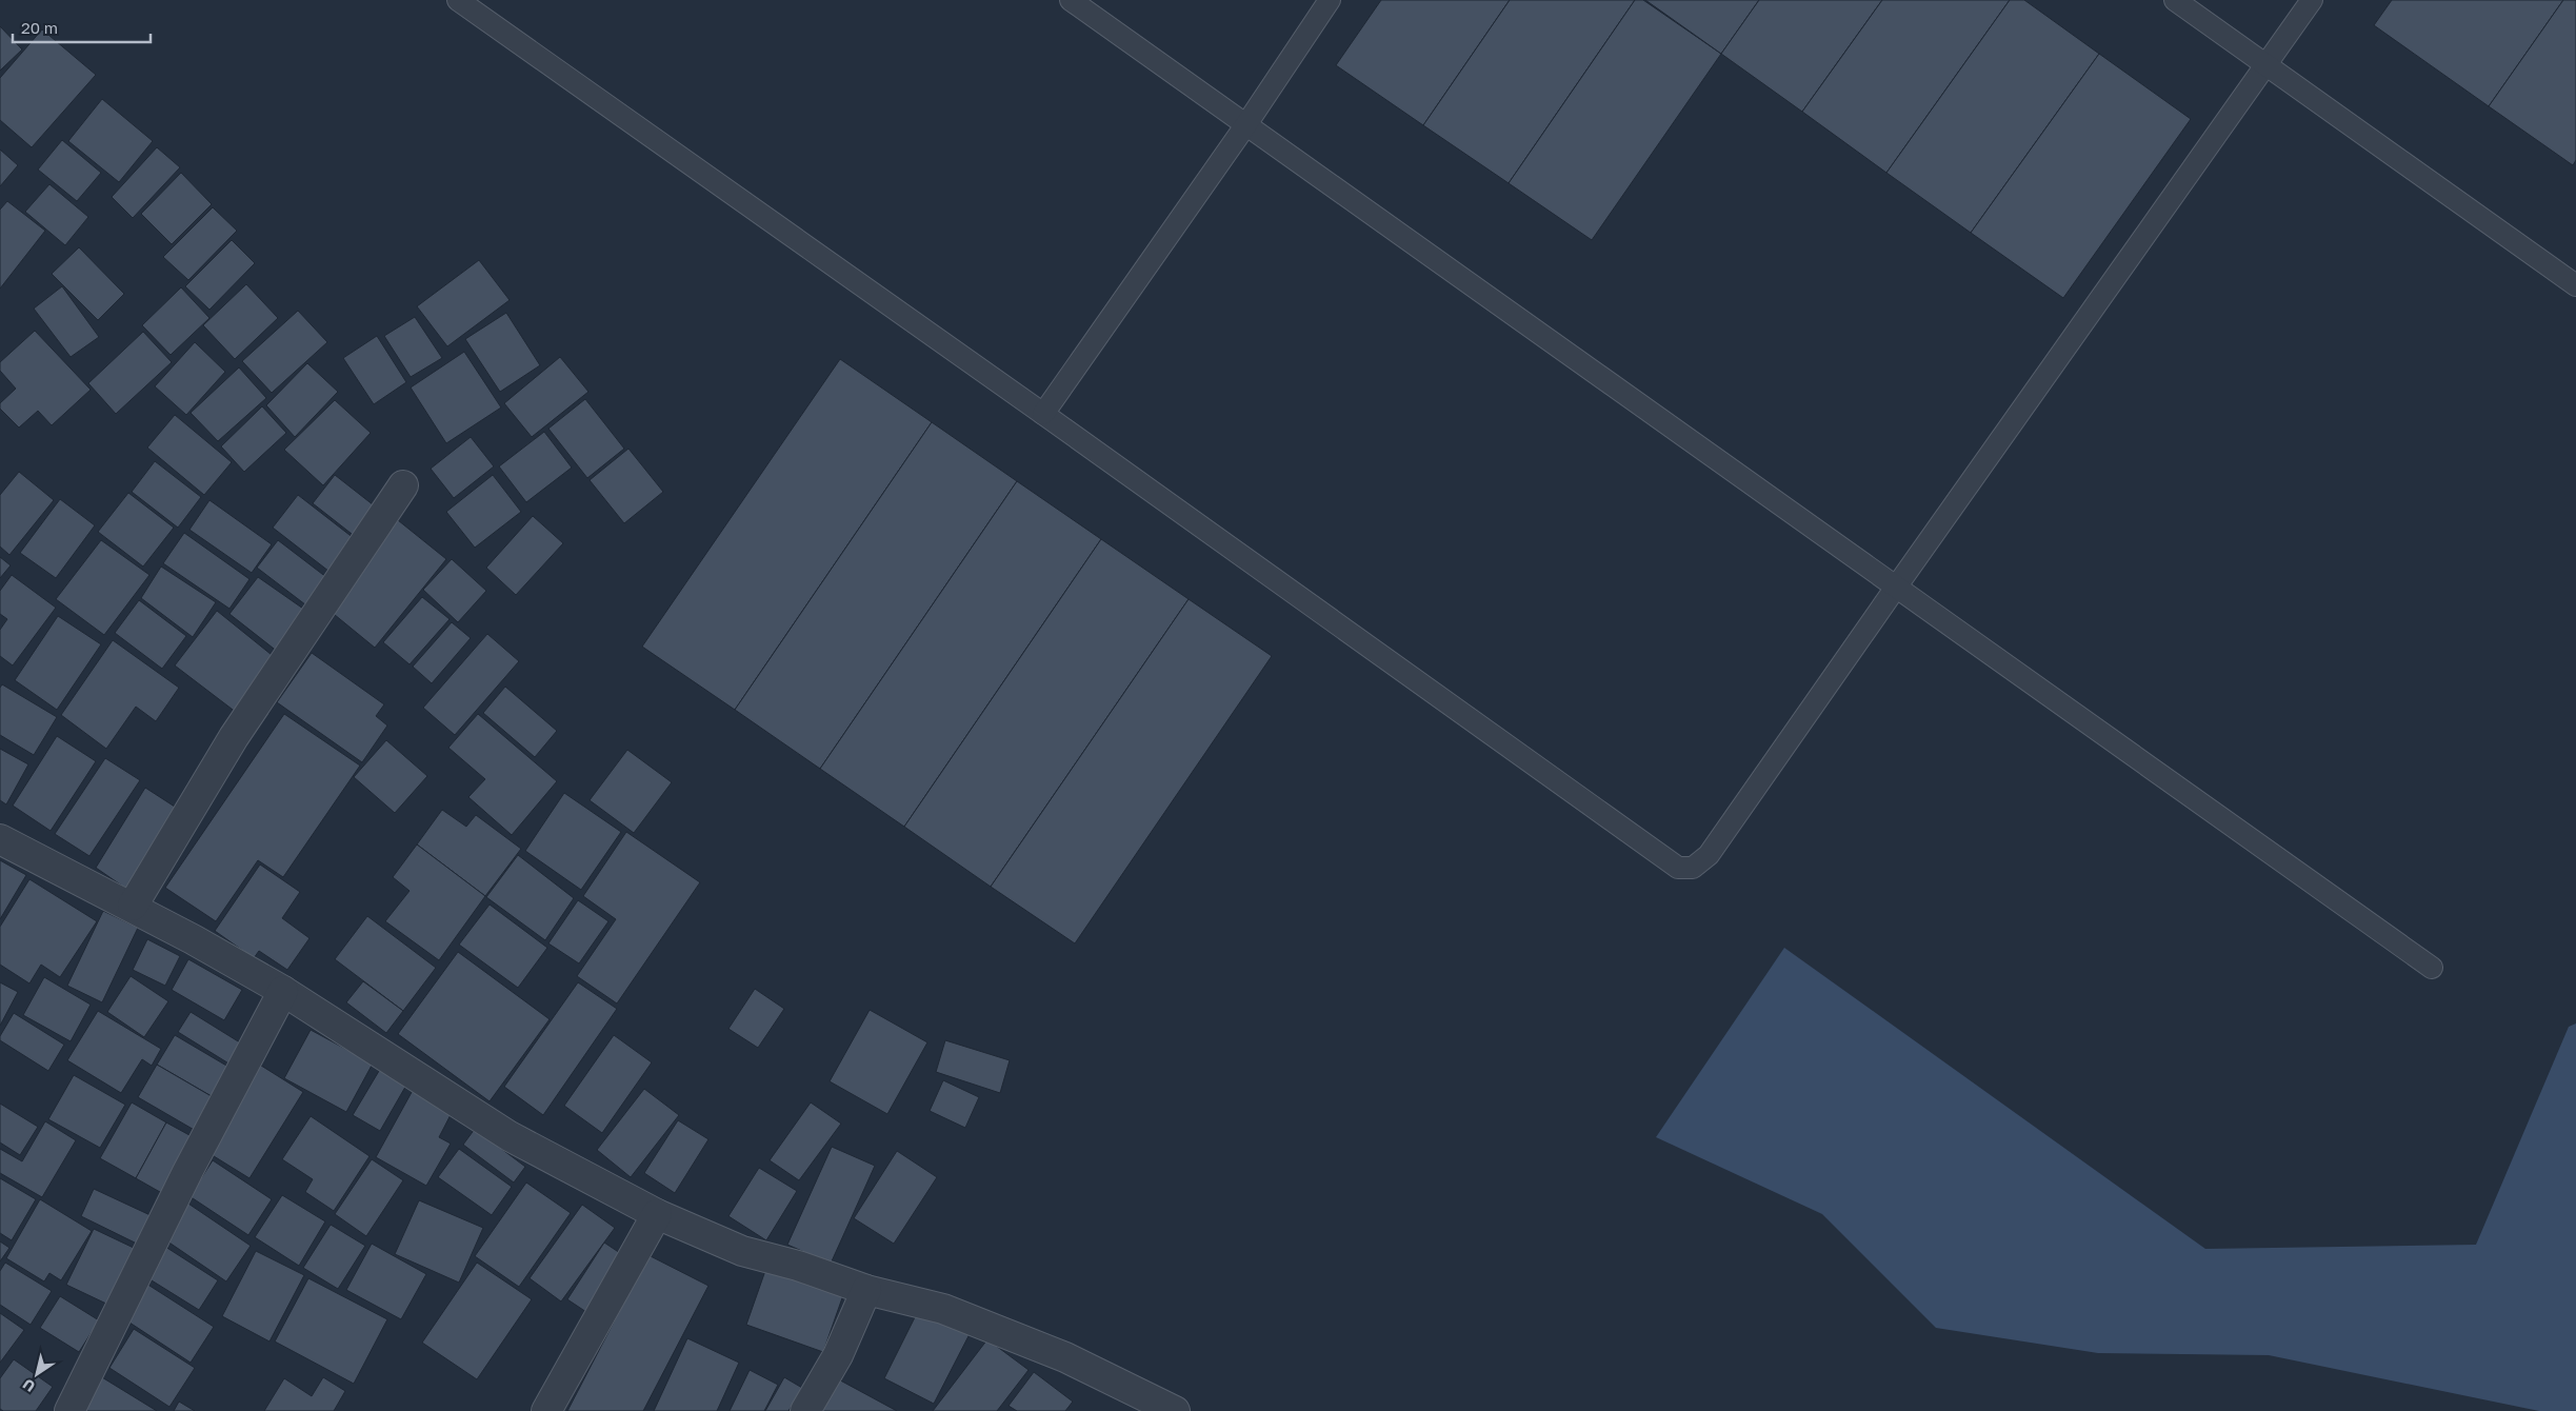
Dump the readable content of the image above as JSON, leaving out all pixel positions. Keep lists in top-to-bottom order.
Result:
{
  "scale_bar": "20 m",
  "north": "bottom left"
}
